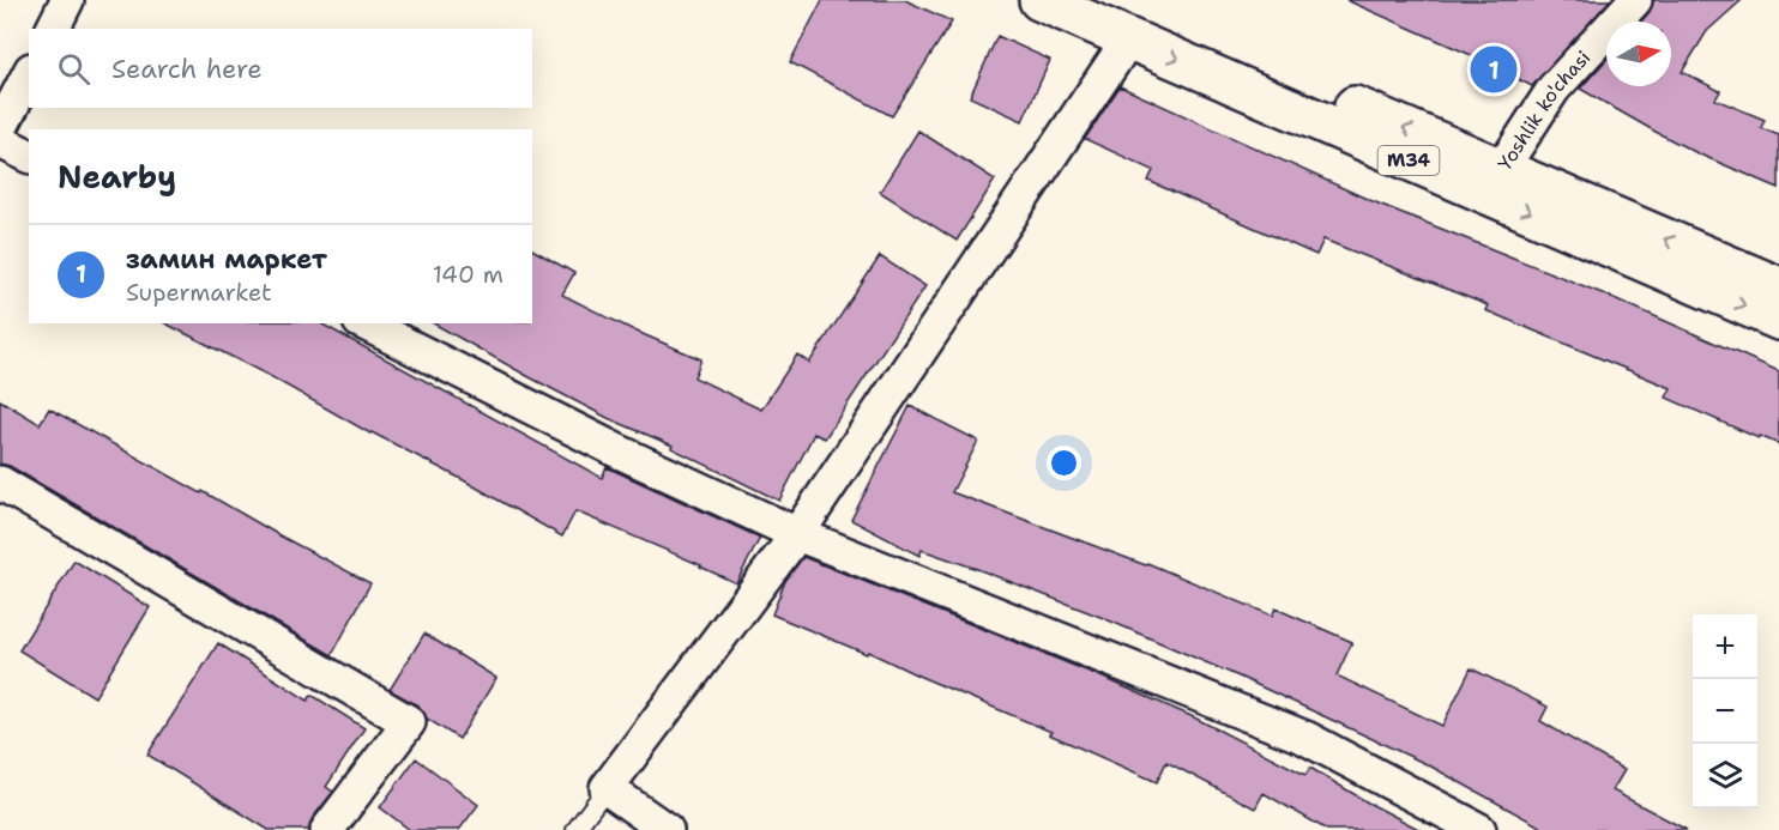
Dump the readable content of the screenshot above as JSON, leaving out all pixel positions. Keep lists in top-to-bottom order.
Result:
{
  "streets": {
    "main road": ["M34"],
    "street": ["Yoshlik ko'chasi"]
  },
  "crossings": [
    ["Yoshlik ko'chasi", "M34"]
  ],
  "north": "right",
  "page": {
    "search": "Search here",
    "pins": "1",
    "heading": "Nearby",
    "list": [
      {
        "mark": "1",
        "name": "замин маркет",
        "note": "Supermarket",
        "value": "140 m"
      }
    ],
    "map_buttons": ["+", "−"]
  }
}
